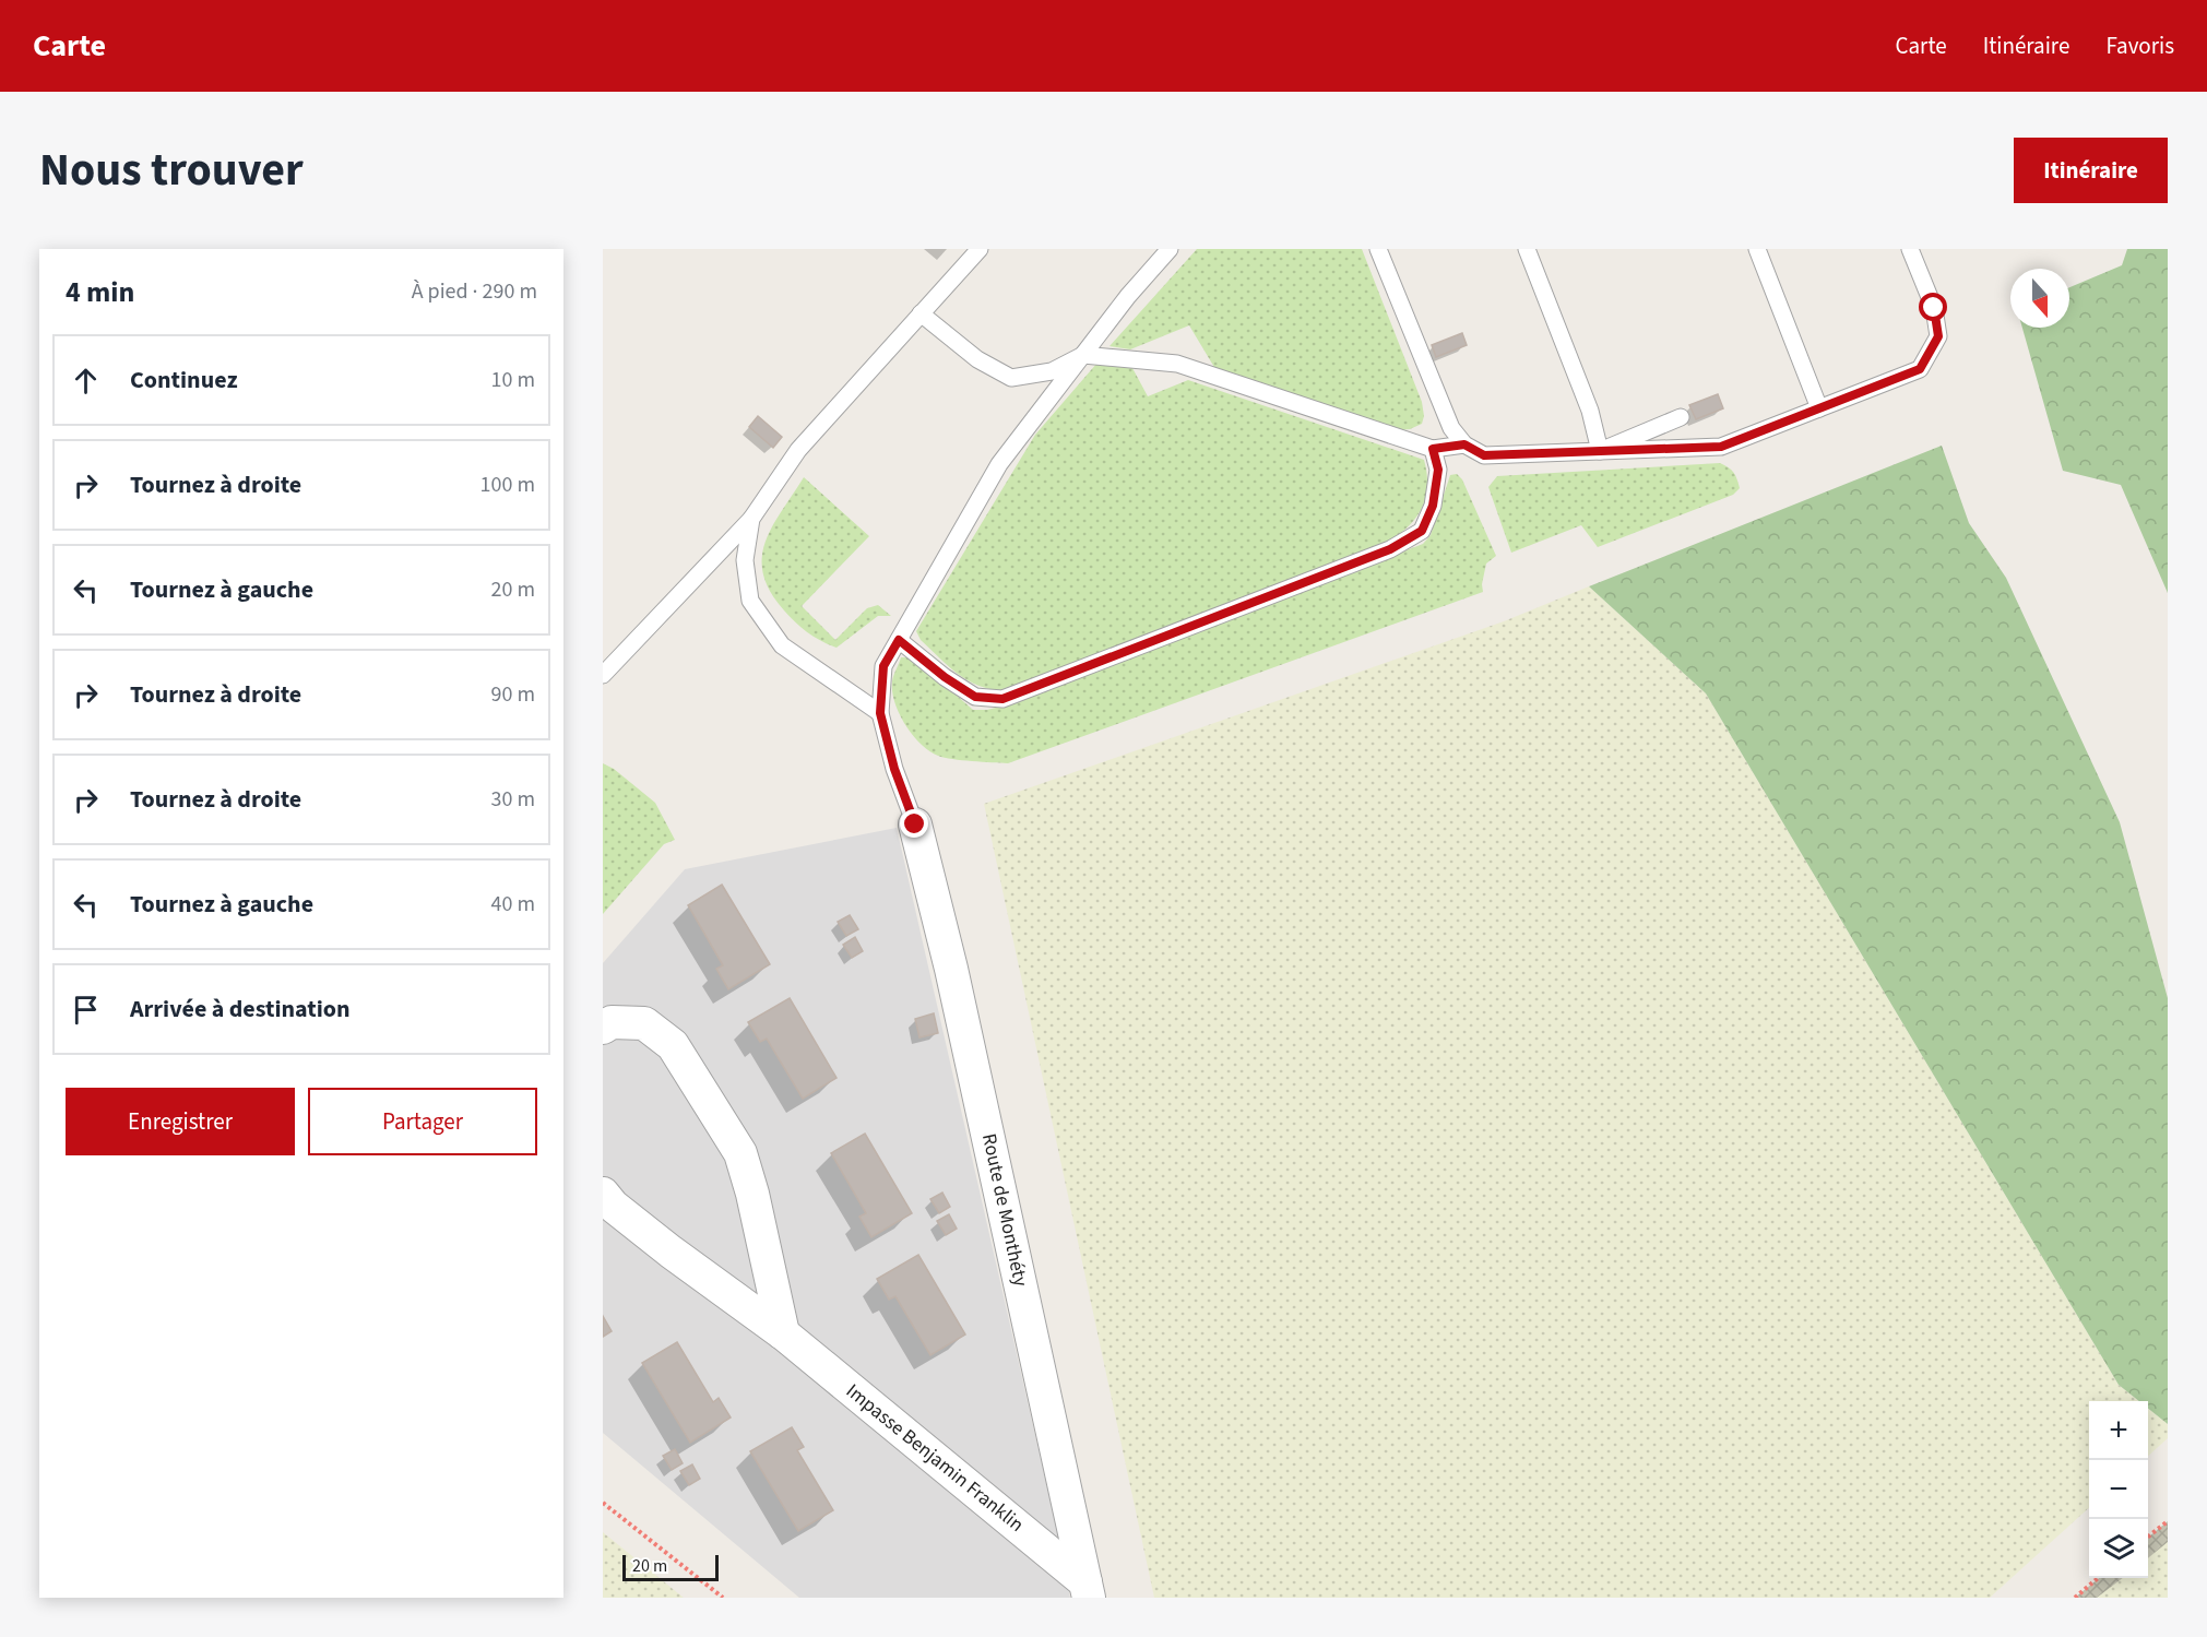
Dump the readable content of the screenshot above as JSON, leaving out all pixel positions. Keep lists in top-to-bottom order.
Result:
{
  "streets": {
    "street": ["Route de Monthéty", "Impasse Benjamin Franklin"]
  },
  "crossings": [
    ["Route de Monthéty", "Impasse Benjamin Franklin"]
  ],
  "scale_bar": "20 m",
  "north": "bottom",
  "page": {
    "header": "Carte",
    "nav": ["Carte", "Itinéraire", "Favoris"],
    "title": "Nous trouver",
    "buttons": [
      "Itinéraire",
      ["Enregistrer", "Partager"]
    ],
    "heading": ["4 min", "À pied · 290 m"],
    "list": [
      ["Continuez", "10 m"],
      ["Tournez à droite", "100 m"],
      ["Tournez à gauche", "20 m"],
      ["Tournez à droite", "90 m"],
      ["Tournez à droite", "30 m"],
      ["Tournez à gauche", "40 m"],
      "Arrivée à destination"
    ],
    "map_buttons": ["+", "−"],
    "scale": "20 m"
  }
}
